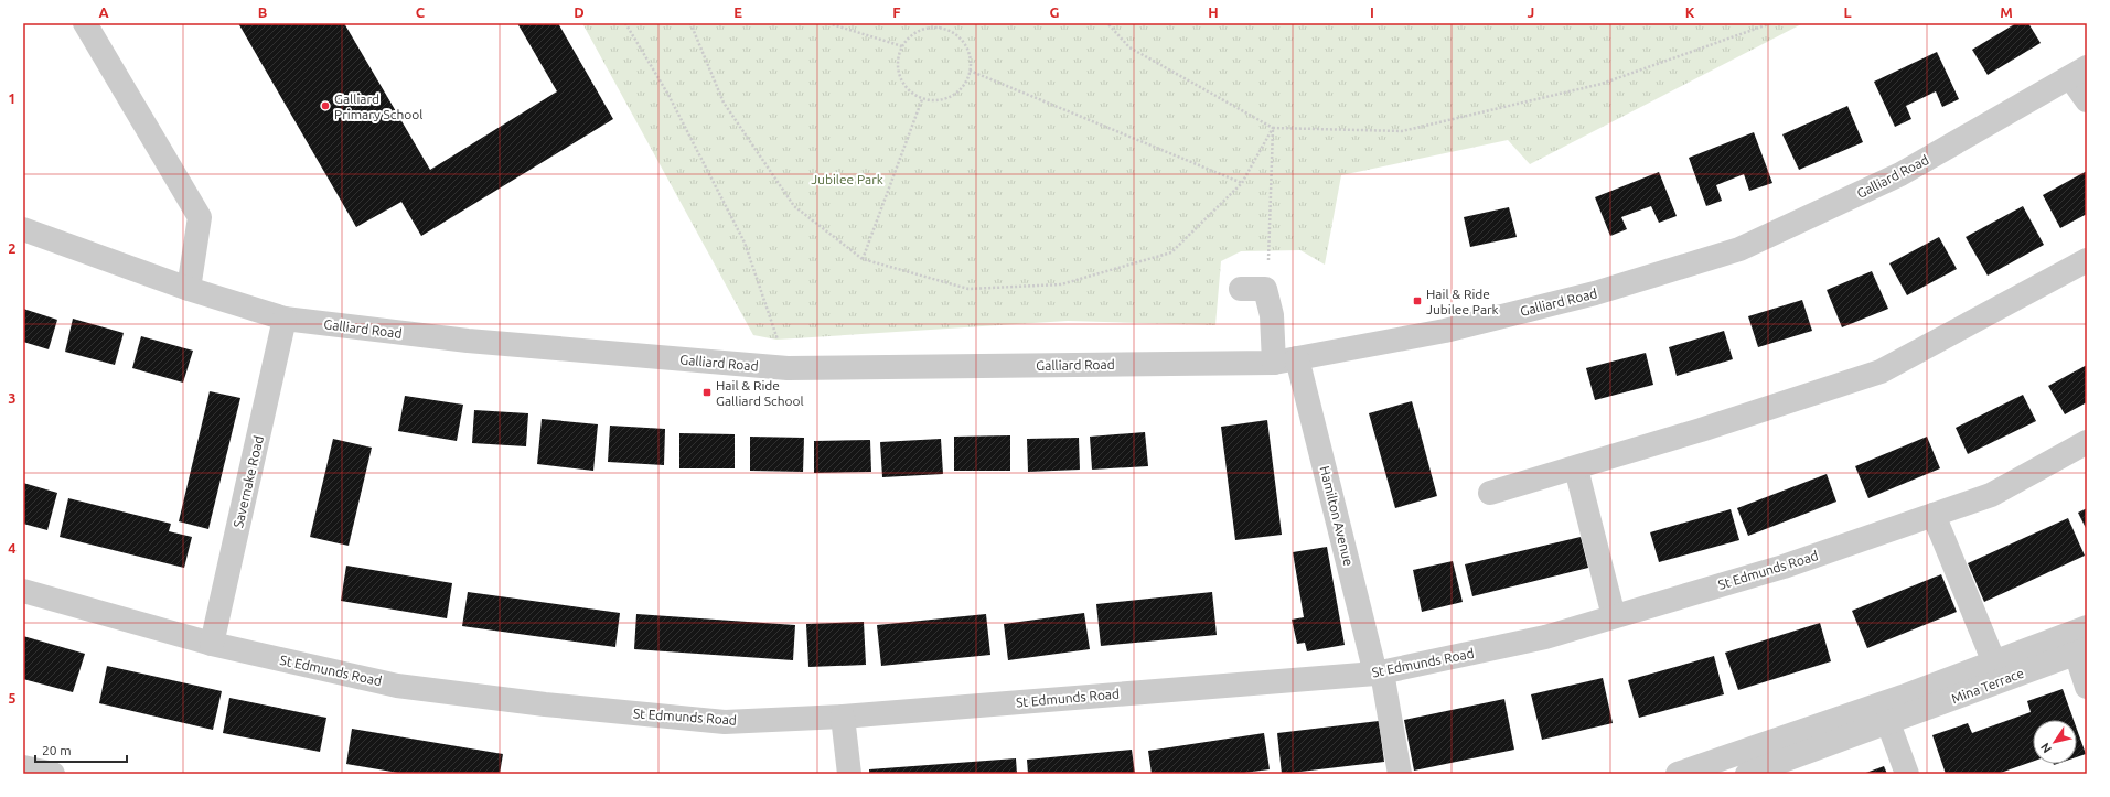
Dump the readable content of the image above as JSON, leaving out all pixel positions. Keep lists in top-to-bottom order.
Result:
{
  "streets": {
    "street": [
      "Galliard Road",
      "Savernake Road",
      "Hamilton Avenue",
      "St Edmunds Road",
      "Mina Terrace"
    ]
  },
  "crossings": [
    ["Galliard Road", "Savernake Road"],
    ["Galliard Road", "Hamilton Avenue"],
    ["Savernake Road", "St Edmunds Road"],
    ["Hamilton Avenue", "St Edmunds Road"]
  ],
  "parks": ["Jubilee Park"],
  "places": {
    "other": ["Galliard Primary School"],
    "transit": ["Hail & Ride Jubilee Park", "Hail & Ride Galliard School"]
  },
  "scale_bar": "20 m",
  "north": "bottom left",
  "grid": {
    "columns": [
      "A",
      "B",
      "C",
      "D",
      "E",
      "F",
      "G",
      "H",
      "I",
      "J",
      "K",
      "L",
      "M"
    ],
    "rows": [
      "1",
      "2",
      "3",
      "4",
      "5"
    ]
  }
}
